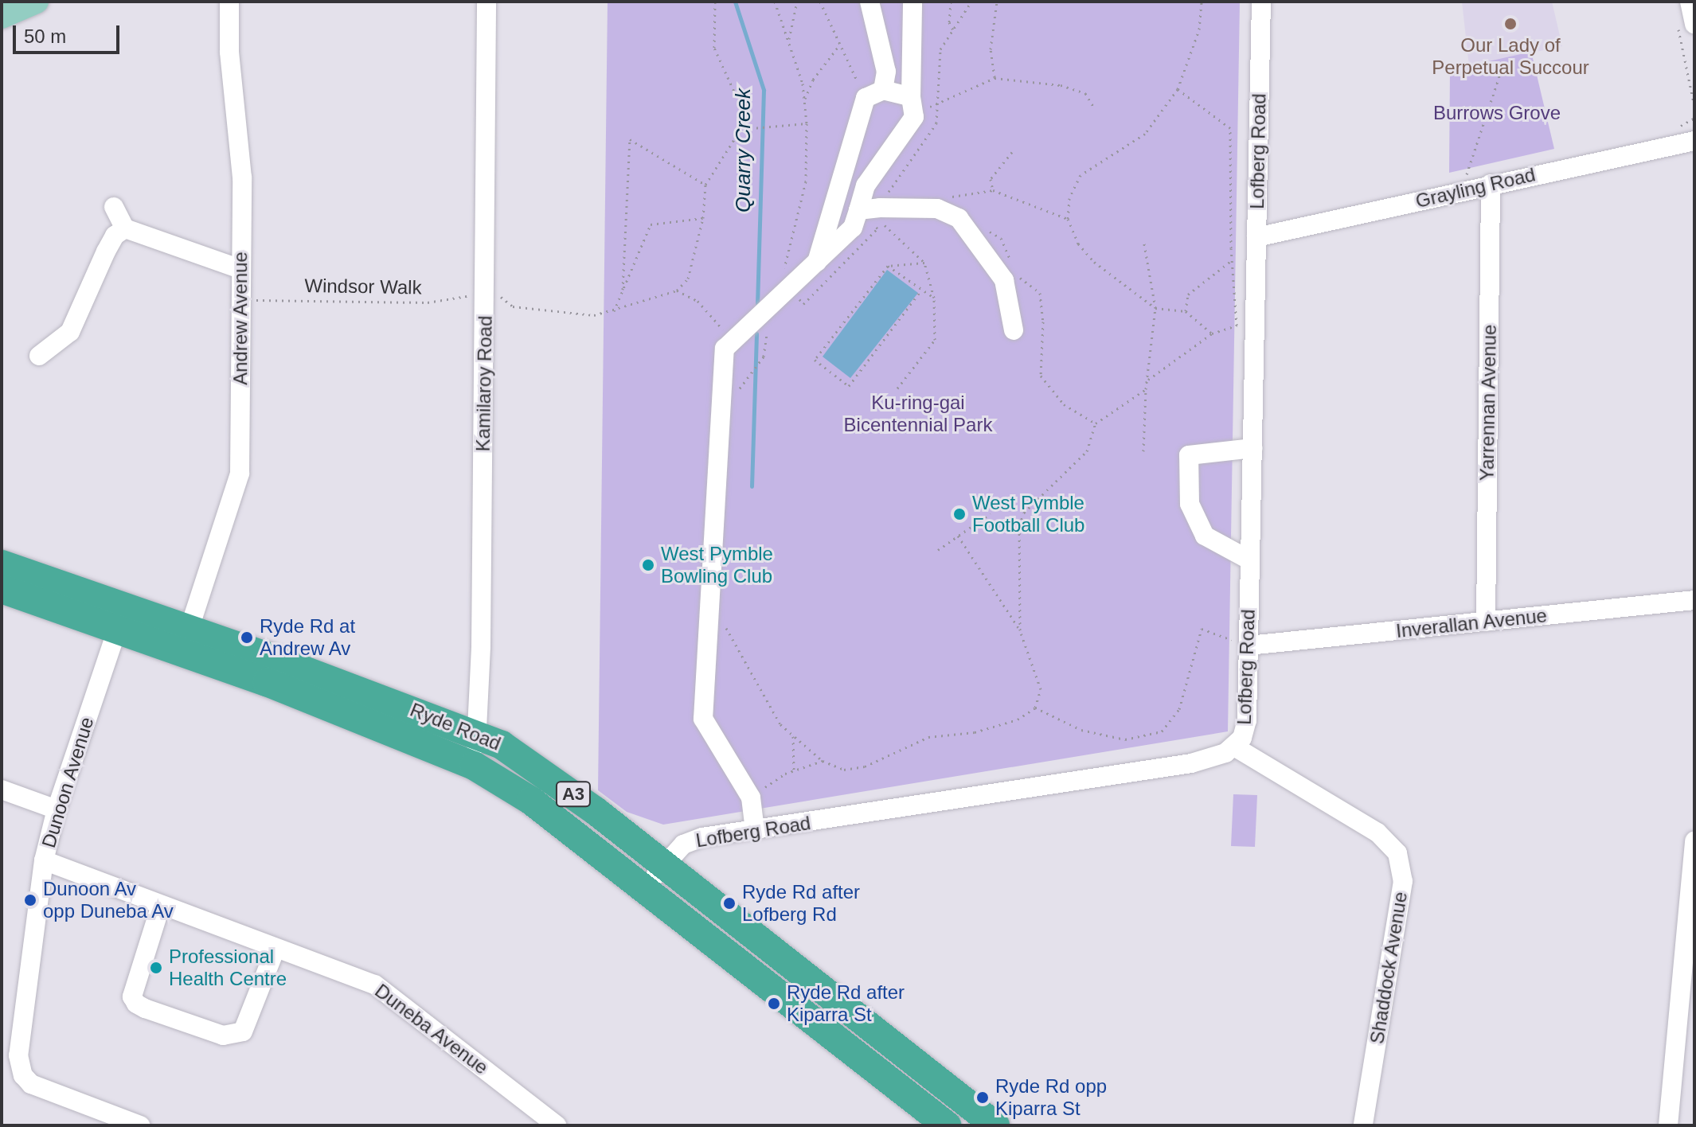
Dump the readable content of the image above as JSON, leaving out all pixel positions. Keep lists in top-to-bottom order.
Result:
{
  "streets": {
    "highway": ["Ryde Road", "A3"],
    "street": [
      "Lofberg Road",
      "Grayling Road",
      "Andrew Avenue",
      "Kamilaroy Road",
      "Yarrennan Avenue",
      "Inverallan Avenue",
      "Dunoon Avenue",
      "Shaddock Avenue",
      "Duneba Avenue"
    ],
    "path": ["Windsor Walk"]
  },
  "crossings": [
    ["Lofberg Road", "Grayling Road"],
    ["Lofberg Road", "Inverallan Avenue"],
    ["Lofberg Road", "Ryde Road"],
    ["Lofberg Road", "Shaddock Avenue"],
    ["Grayling Road", "Yarrennan Avenue"],
    ["Windsor Walk", "Andrew Avenue"],
    ["Windsor Walk", "Kamilaroy Road"],
    ["Andrew Avenue", "Ryde Road"],
    ["Kamilaroy Road", "Ryde Road"],
    ["Yarrennan Avenue", "Inverallan Avenue"],
    ["Ryde Road", "Dunoon Avenue"],
    ["Dunoon Avenue", "Duneba Avenue"]
  ],
  "water": ["Quarry Creek"],
  "parks": ["Burrows Grove", "Ku-ring-gai Bicentennial Park"],
  "places": [
    "Our Lady of Perpetual Succour",
    "West Pymble Football Club",
    "West Pymble Bowling Club",
    "Ryde Rd at Andrew Av",
    "Dunoon Av opp Duneba Av",
    "Ryde Rd after Lofberg Rd",
    "Professional Health Centre",
    "Ryde Rd after Kiparra St",
    "Ryde Rd opp Kiparra St"
  ],
  "scale_bar": "50 m"
}
